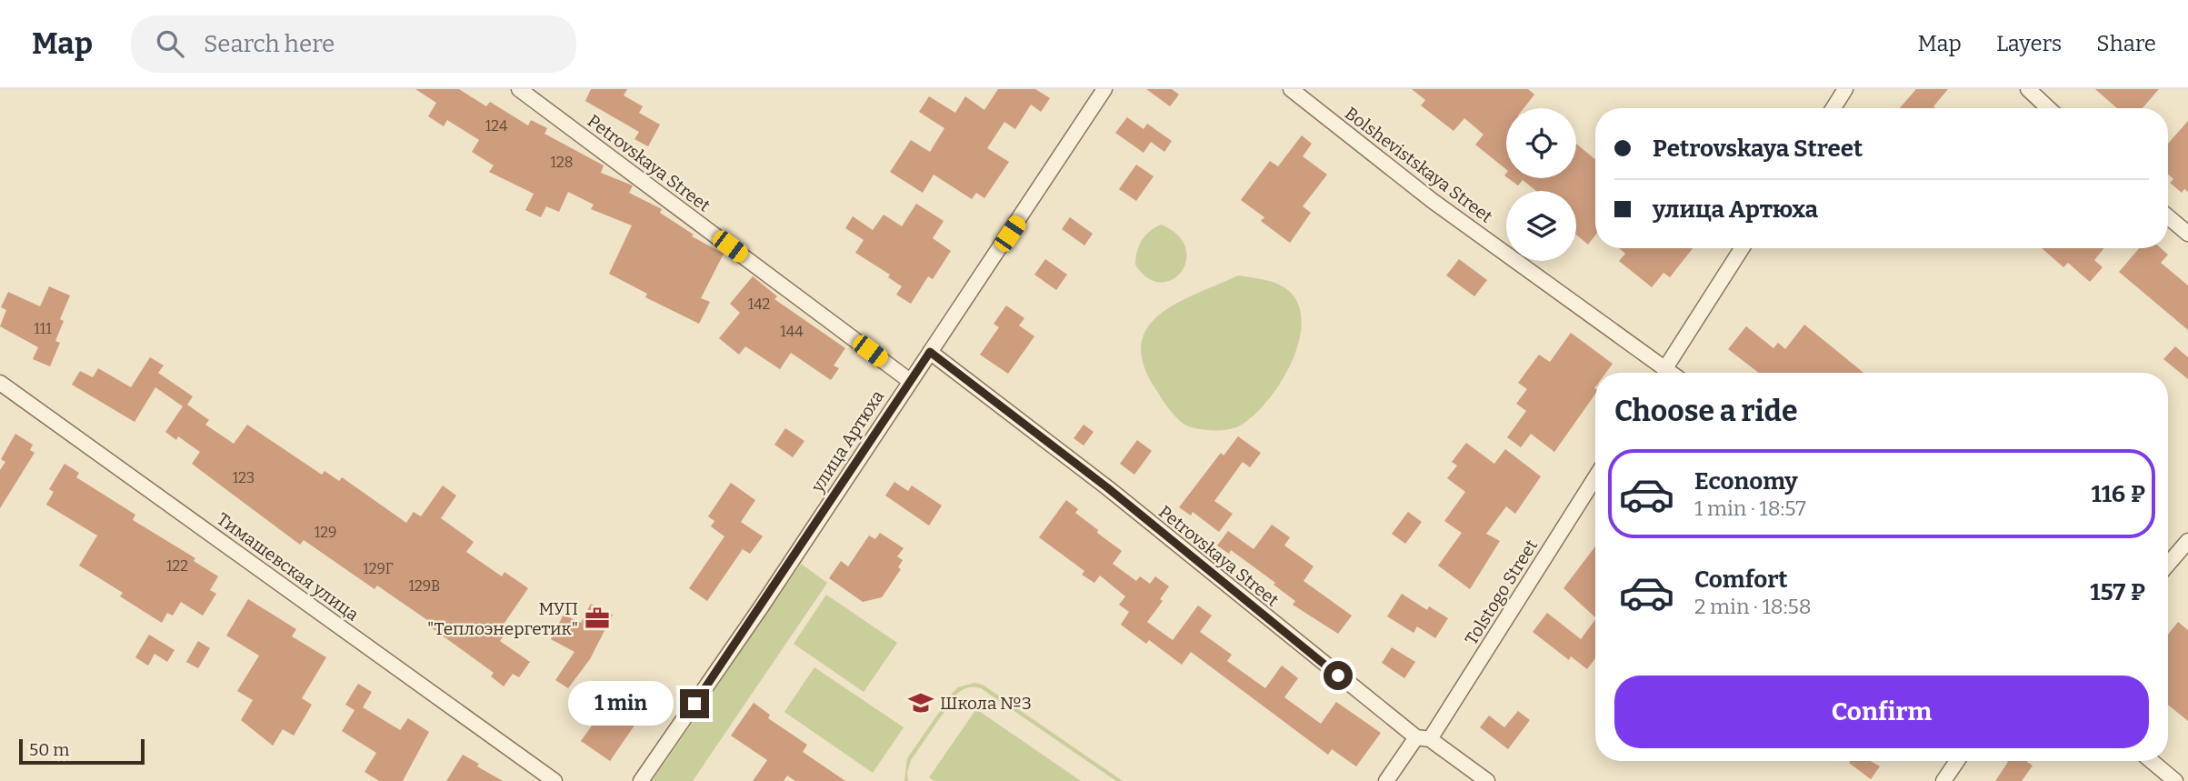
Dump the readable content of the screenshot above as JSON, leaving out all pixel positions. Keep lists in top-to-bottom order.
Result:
{
  "streets": {
    "street": [
      "Petrovskaya Street",
      "Bolshevistskaya Street",
      "улица Артюха",
      "Тимашевская улица",
      "Tolstogo Street"
    ]
  },
  "crossings": [
    ["Petrovskaya Street", "улица Артюха"],
    ["Petrovskaya Street", "Tolstogo Street"]
  ],
  "places": {
    "office": ["МУП \"Теплоэнергетик\""],
    "school or university": ["Школа №3"]
  },
  "house_numbers": [
    "124",
    "128",
    "142",
    "111",
    "144",
    "123",
    "129",
    "122",
    "129Г",
    "129В"
  ],
  "scale_bar": "50 m",
  "page": {
    "header": "Map",
    "search": "Search here",
    "nav": ["Map", "Layers", "Share"],
    "banner": ["Petrovskaya Street", "улица Артюха"],
    "heading": "Choose a ride",
    "list": [
      {
        "name": "Economy",
        "note": "1 min · 18:57",
        "value": "116 ₽"
      },
      {
        "name": "Comfort",
        "note": "2 min · 18:58",
        "value": "157 ₽"
      }
    ],
    "buttons": "Confirm",
    "bubble": "1 min",
    "scale": "50 m"
  }
}
